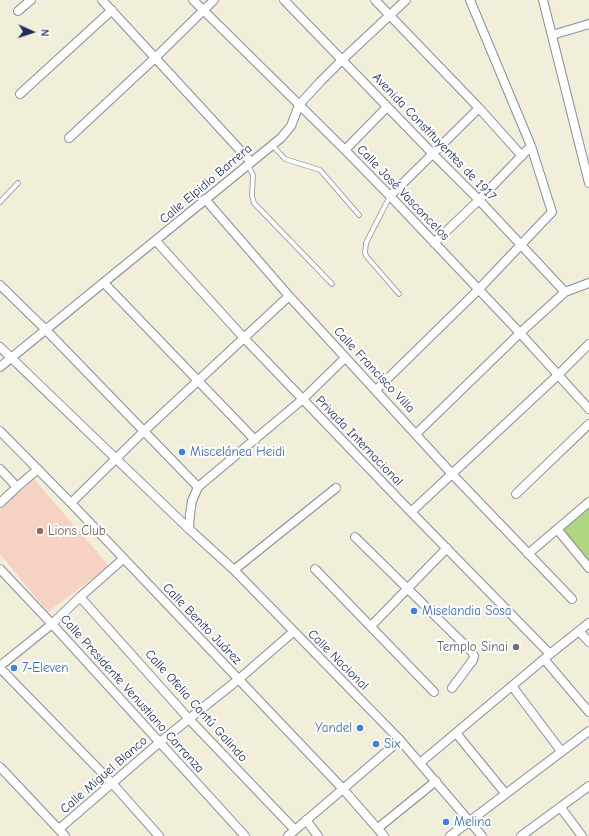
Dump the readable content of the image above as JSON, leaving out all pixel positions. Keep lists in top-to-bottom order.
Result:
{
  "streets": {
    "street": [
      "Avenida Constituyentes de 1917",
      "Calle Elpidio Barrera",
      "Calle José Vasconcelos",
      "Calle Francisco Villa",
      "Privada Internacional",
      "Calle Benito Juárez",
      "Calle Nacional",
      "Calle Presidente Venustiano Carranza",
      "Calle Ofelia Cantú Galindo",
      "Calle Miguel Blanco"
    ]
  },
  "crossings": [
    ["Avenida Constituyentes de 1917", "Calle Elpidio Barrera"],
    ["Calle Elpidio Barrera", "Calle José Vasconcelos"],
    ["Calle Elpidio Barrera", "Calle Francisco Villa"],
    ["Calle Elpidio Barrera", "Privada Internacional"],
    ["Calle Elpidio Barrera", "Calle Nacional"],
    ["Calle Benito Juárez", "Calle Miguel Blanco"],
    ["Calle Nacional", "Calle Miguel Blanco"],
    ["Calle Presidente Venustiano Carranza", "Calle Miguel Blanco"],
    ["Calle Ofelia Cantú Galindo", "Calle Miguel Blanco"]
  ],
  "places": [
    "Miscelánea Heidi",
    "Lions Club",
    "Miselandia Sosa",
    "Templo Sinai",
    "7-Eleven",
    "Yandel",
    "Six",
    "Melina"
  ],
  "north": "right"
}
